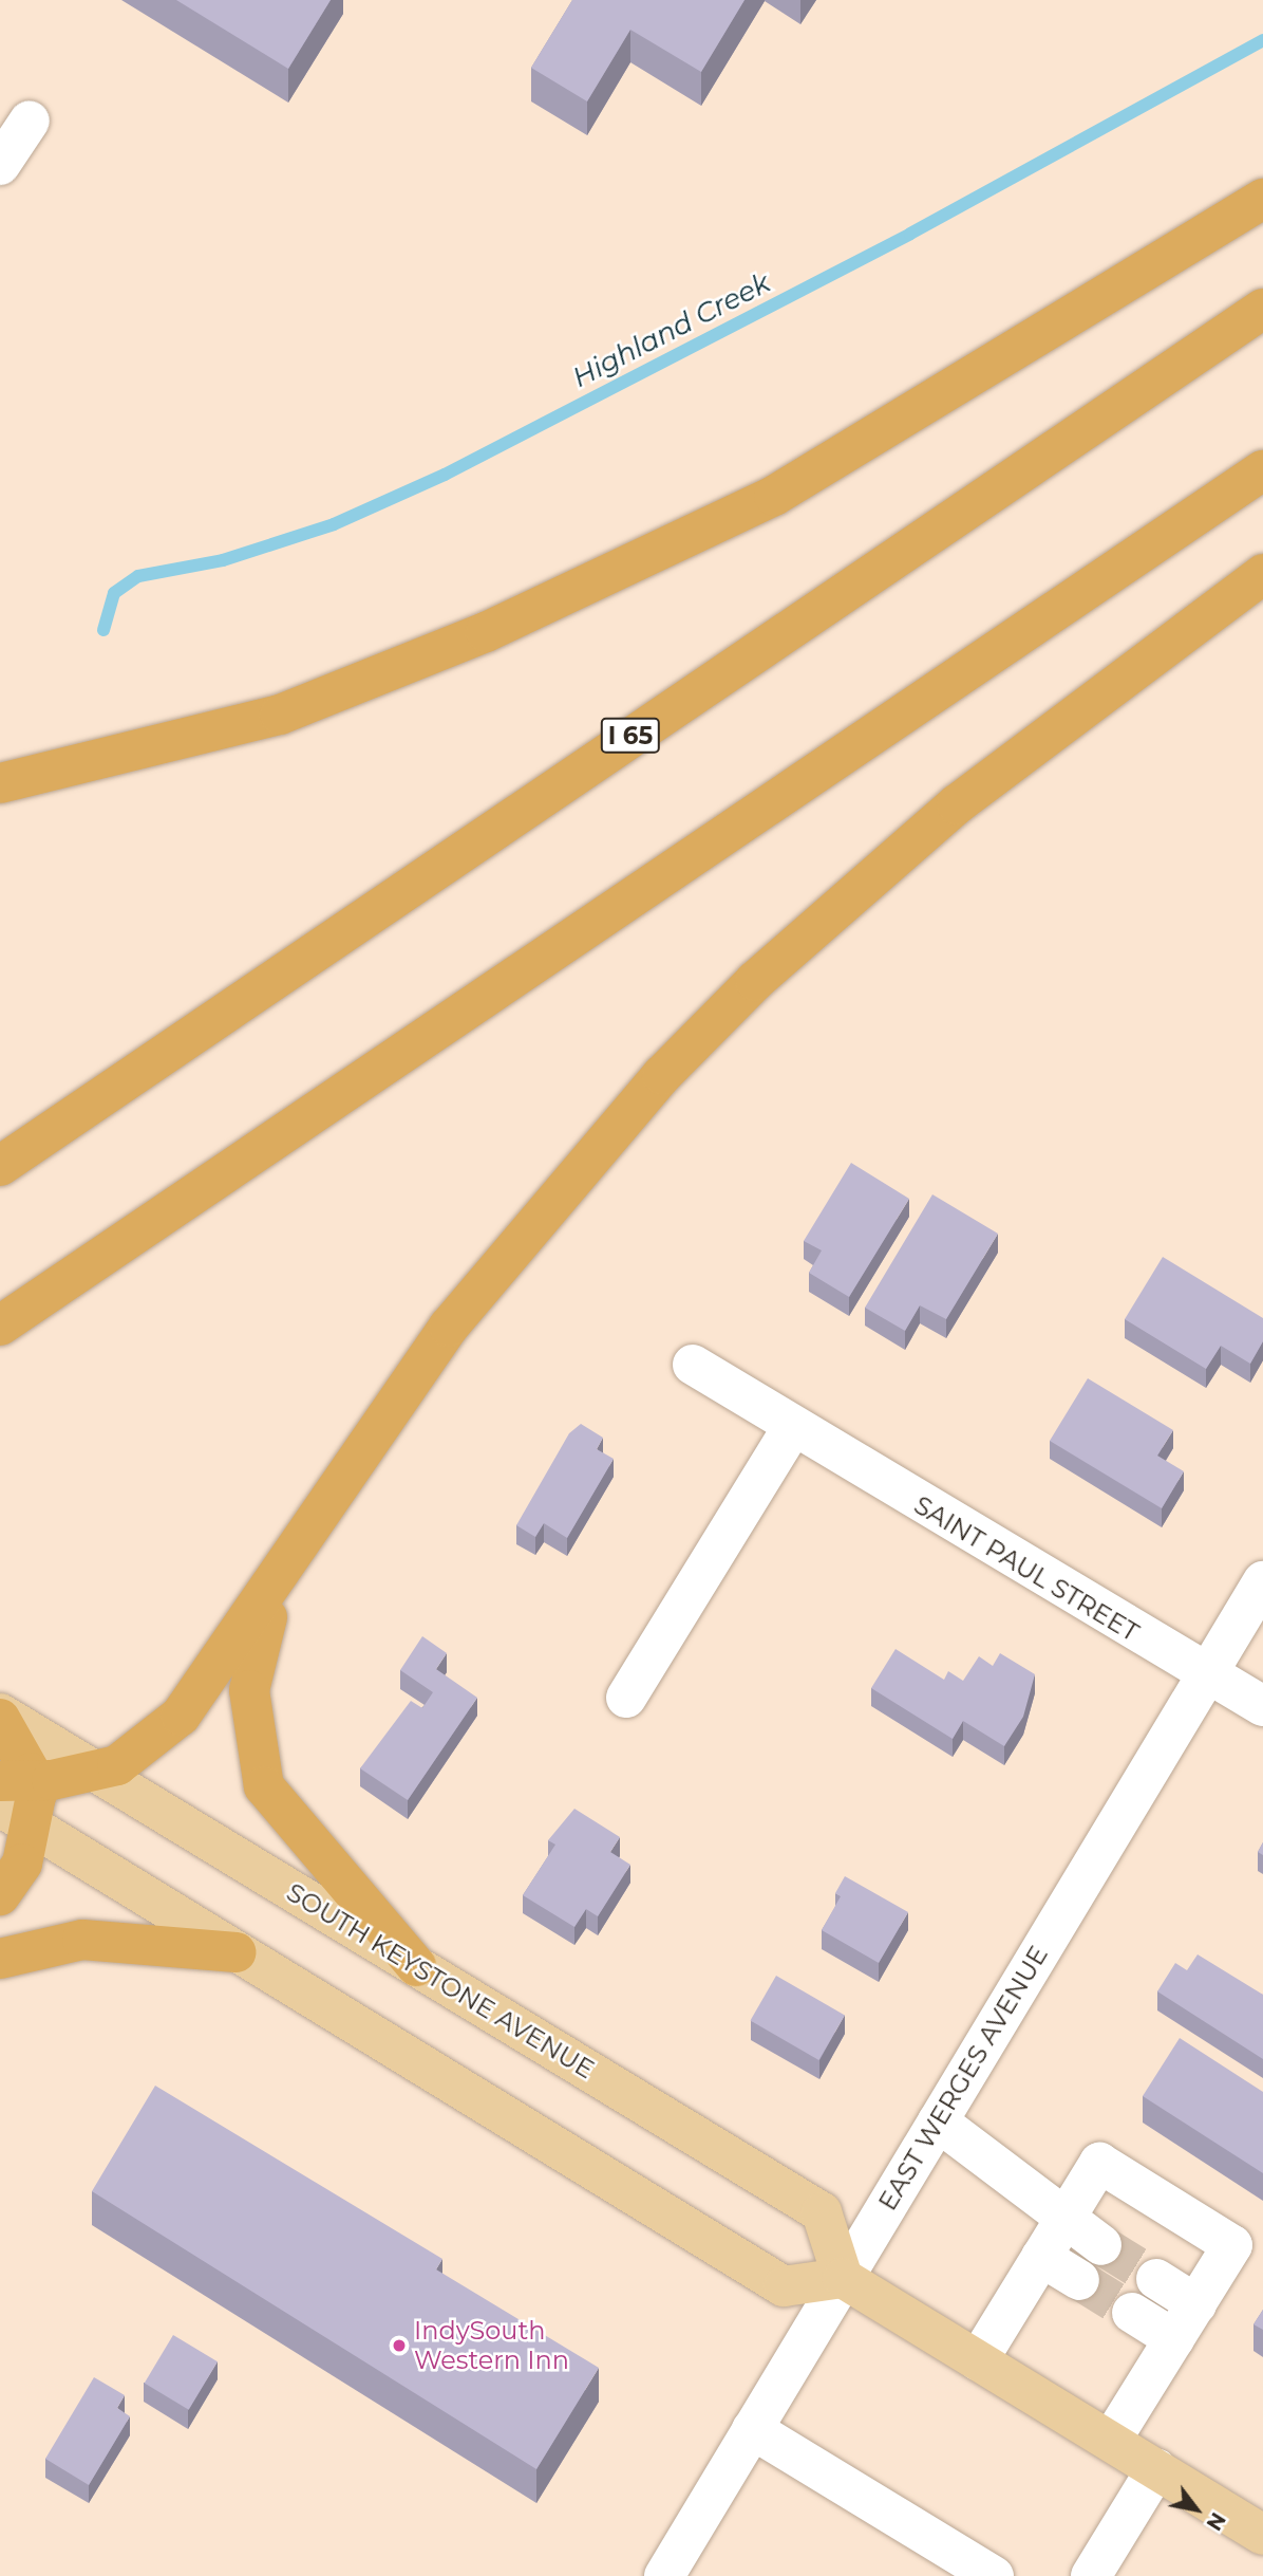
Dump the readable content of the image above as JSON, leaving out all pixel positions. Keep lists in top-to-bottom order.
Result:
{
  "streets": {
    "highway": ["I 65"],
    "main road": ["SOUTH KEYSTONE AVENUE"],
    "street": ["SAINT PAUL STREET", "EAST WERGES AVENUE"]
  },
  "crossings": [
    ["SAINT PAUL STREET", "EAST WERGES AVENUE"],
    ["SOUTH KEYSTONE AVENUE", "EAST WERGES AVENUE"]
  ],
  "water": ["Highland Creek"],
  "places": ["IndySouth Western Inn"],
  "north": "bottom right"
}
